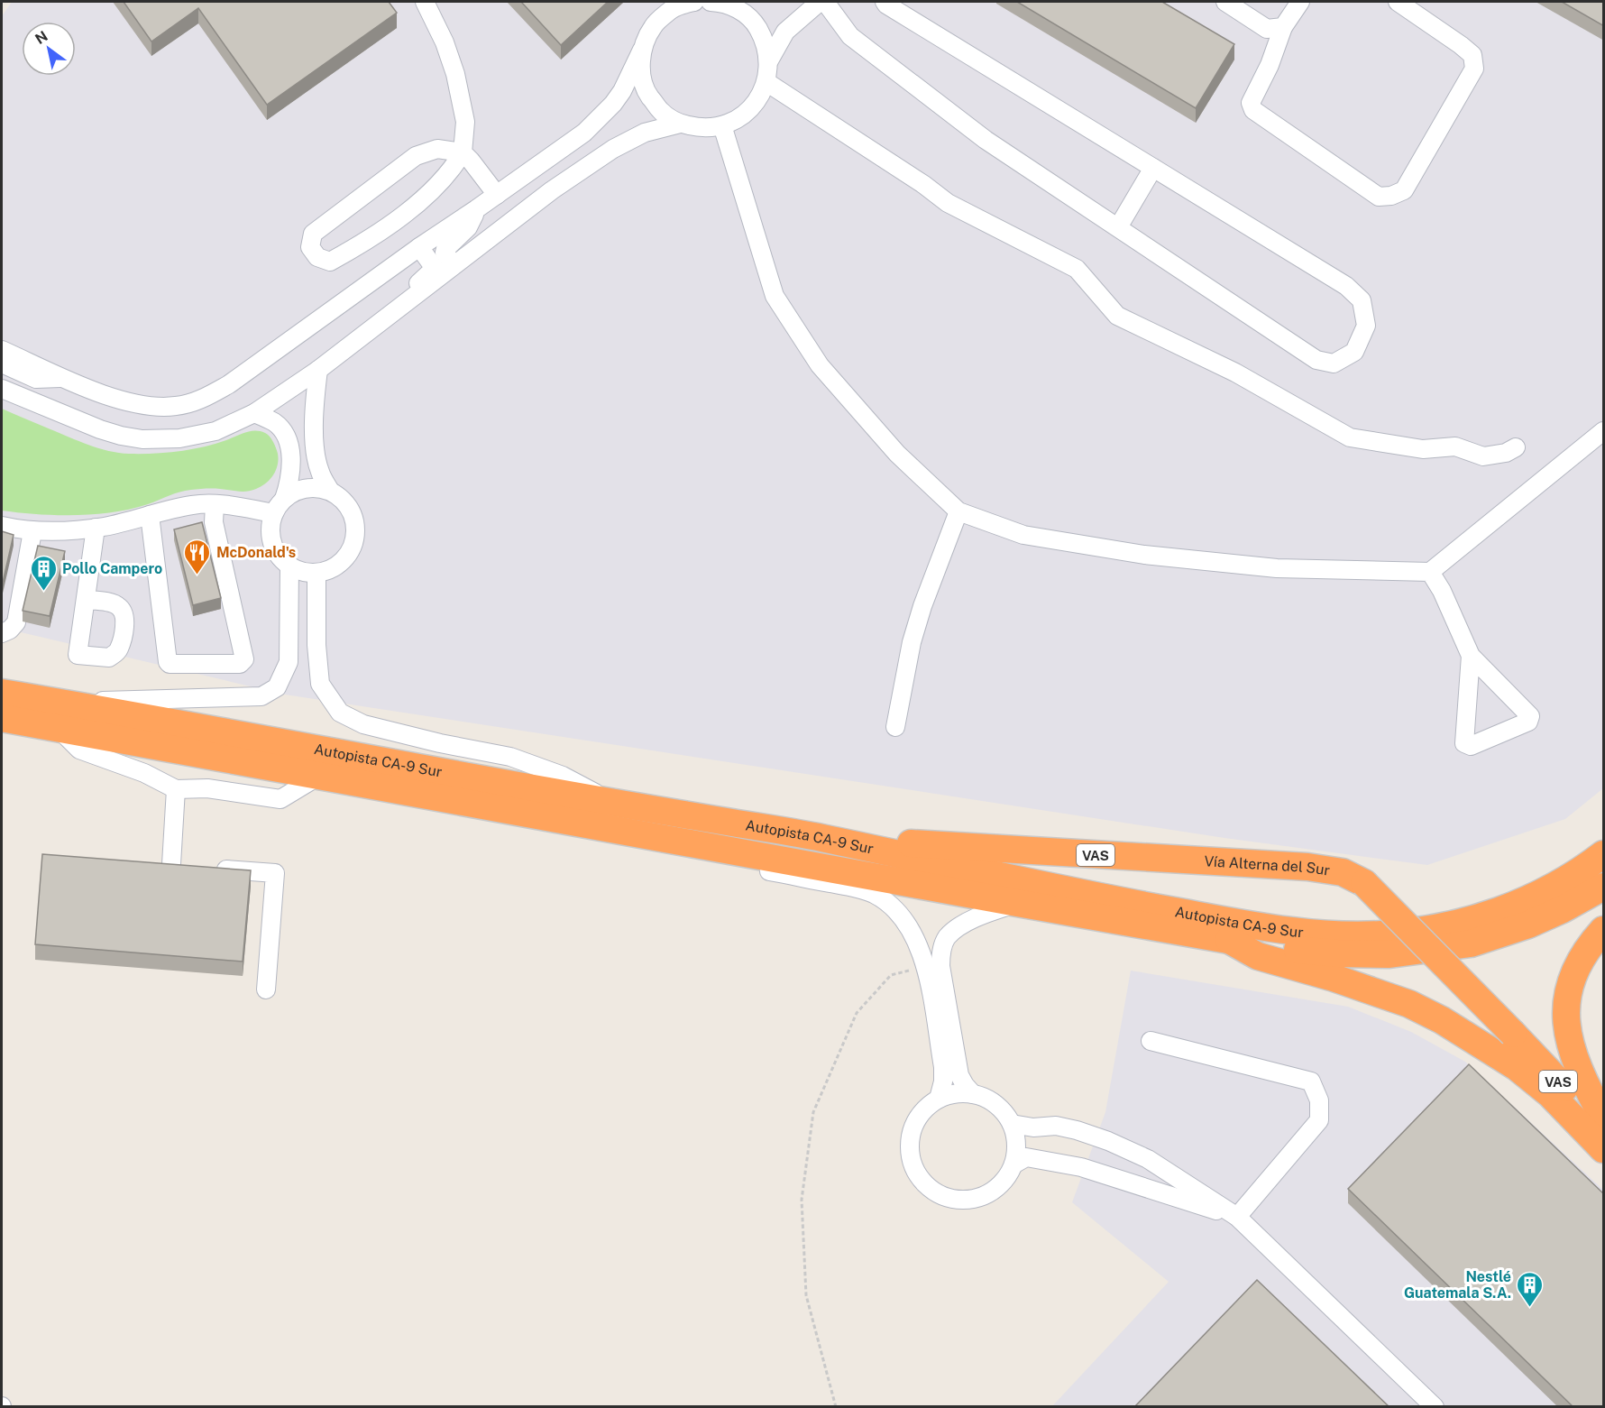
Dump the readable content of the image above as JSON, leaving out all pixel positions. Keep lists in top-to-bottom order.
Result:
{
  "streets": {
    "highway": ["Autopista CA-9 Sur", "VAS", "Vía Alterna del Sur"]
  },
  "crossings": [
    ["Autopista CA-9 Sur", "VAS"],
    ["Autopista CA-9 Sur", "Vía Alterna del Sur"]
  ],
  "places": {
    "restaurant": ["McDonald's"],
    "building": ["Pollo Campero", "Nestlé Guatemala S.A."]
  },
  "north": "top left"
}
